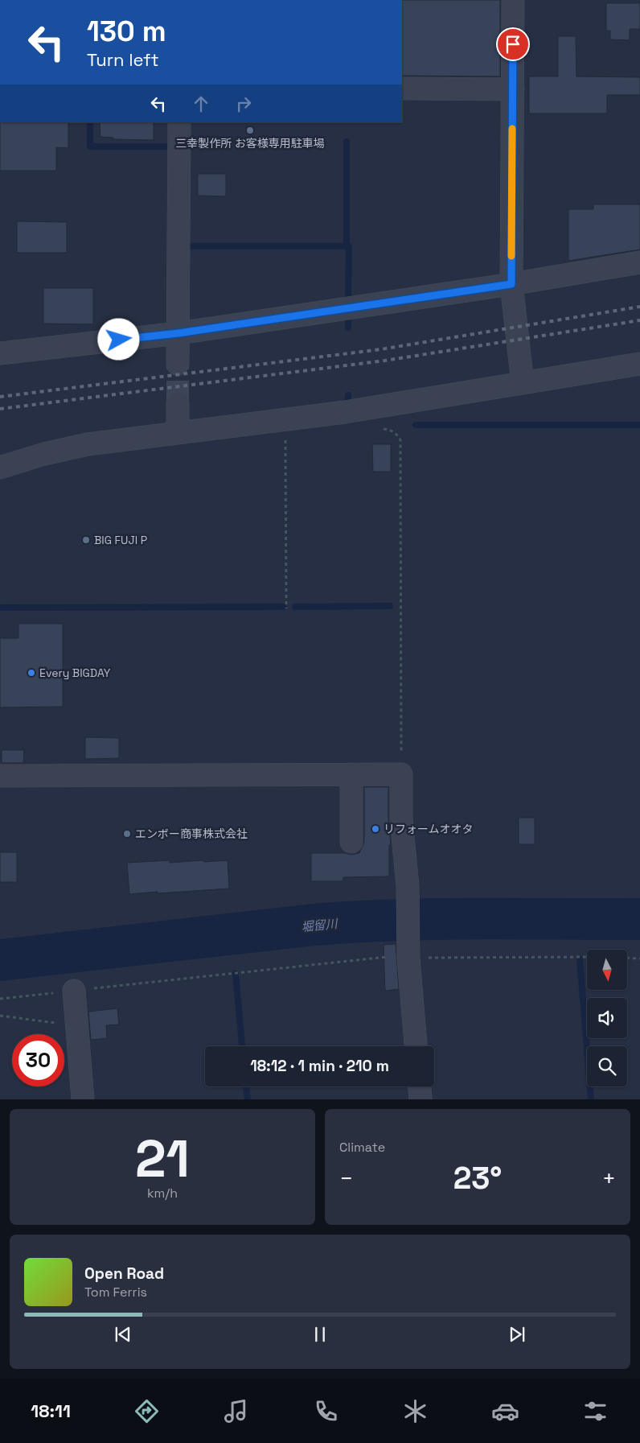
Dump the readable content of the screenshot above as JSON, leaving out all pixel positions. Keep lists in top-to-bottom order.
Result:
{
  "water": ["堀留川"],
  "places": [
    "三幸製作所 お客様専用駐車場",
    "BIG FUJI P",
    "Every BIGDAY",
    "リフォームオオタ",
    "エンボー商事株式会社"
  ],
  "north": "bottom",
  "page": {
    "turn": ["130 m", "Turn left"],
    "limit": "30",
    "trip": "18:12 · 1 min · 210 m",
    "tile": [
      ["21", "km/h"],
      "Climate"
    ],
    "heat": ["−", "23°", "+"],
    "song": ["Open Road", "Tom Ferris"],
    "tabs": "18:11"
  }
}
